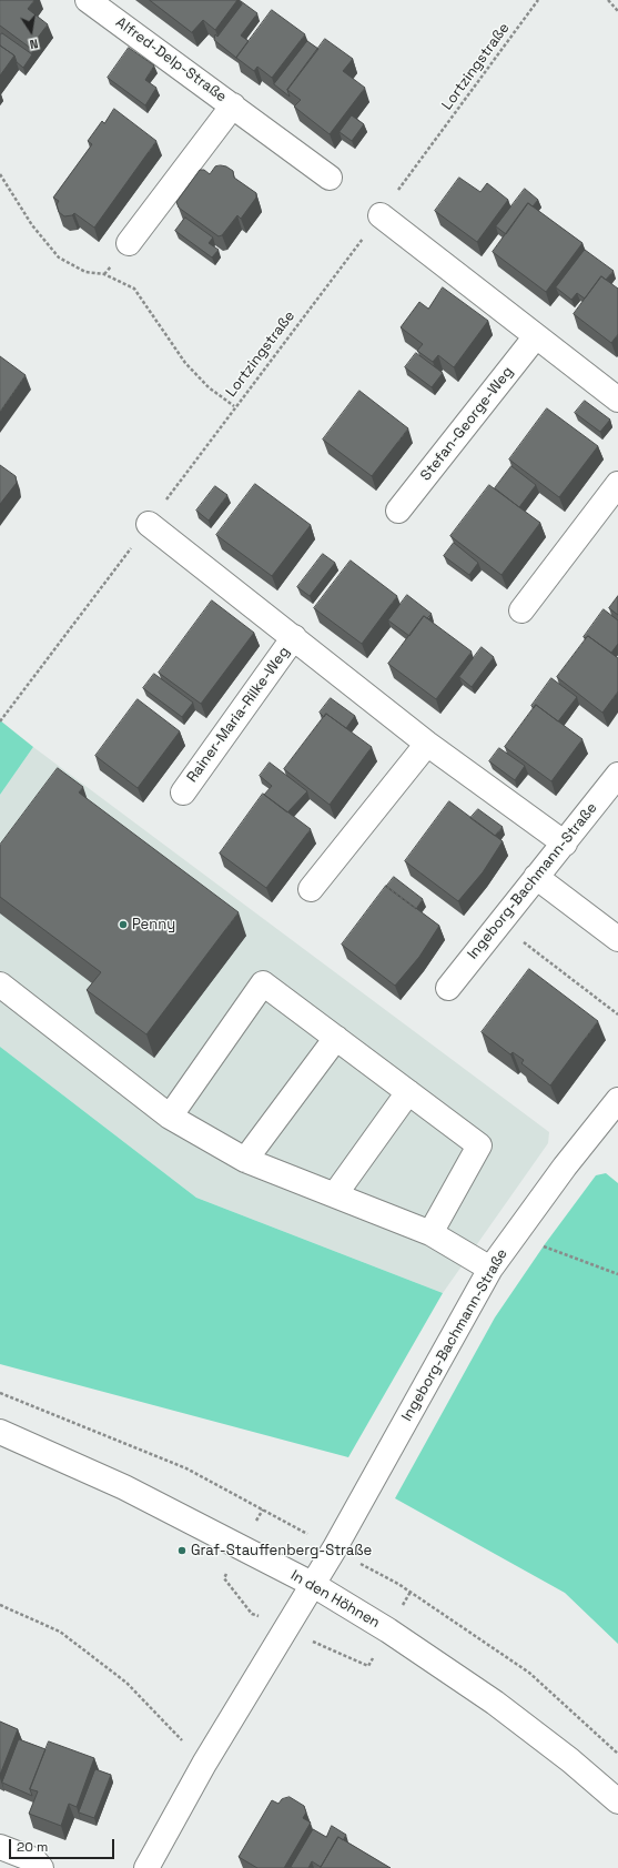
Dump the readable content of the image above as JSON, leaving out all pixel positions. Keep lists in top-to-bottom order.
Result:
{
  "streets": {
    "street": [
      "Alfred-Delp-Straße",
      "Stefan-George-Weg",
      "Rainer-Maria-Rilke-Weg",
      "Ingeborg-Bachmann-Straße",
      "In den Höhnen"
    ],
    "path": ["Lortzingstraße"]
  },
  "crossings": [
    ["Lortzingstraße", "Rainer-Maria-Rilke-Weg"],
    ["Rainer-Maria-Rilke-Weg", "Ingeborg-Bachmann-Straße"],
    ["Ingeborg-Bachmann-Straße", "In den Höhnen"]
  ],
  "places": ["Penny", "Graf-Stauffenberg-Straße"],
  "scale_bar": "20 m",
  "north": "bottom"
}
